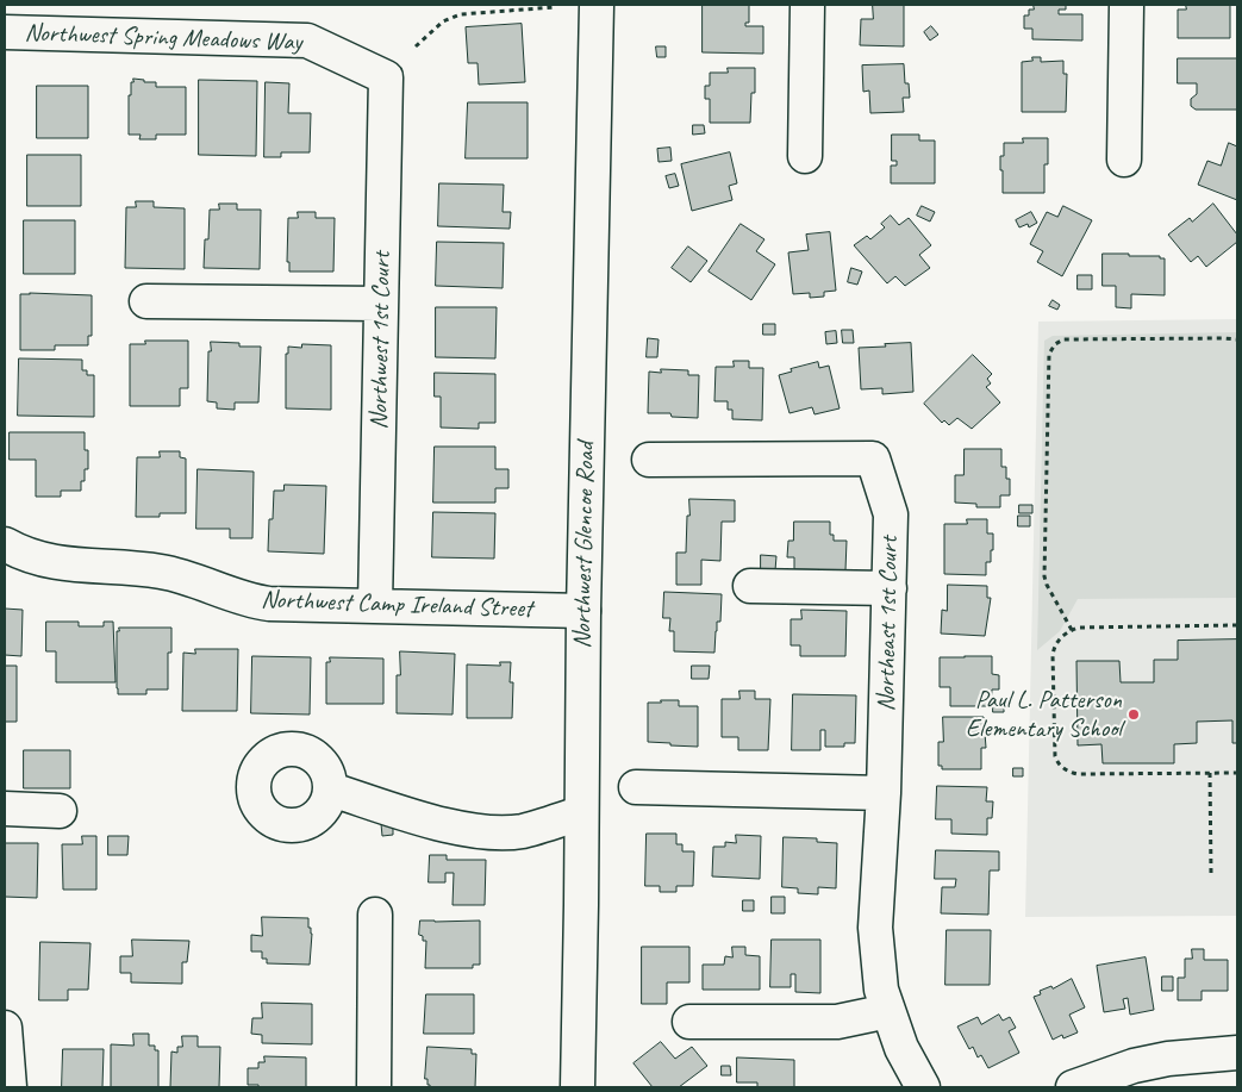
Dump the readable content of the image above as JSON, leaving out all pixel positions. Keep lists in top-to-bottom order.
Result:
{
  "streets": {
    "street": [
      "Northwest Spring Meadows Way",
      "Northwest 1st Court",
      "Northwest Glencoe Road",
      "Northwest Camp Ireland Street",
      "Northeast 1st Court"
    ]
  },
  "crossings": [
    ["Northwest Spring Meadows Way", "Northwest 1st Court"],
    ["Northwest 1st Court", "Northwest Camp Ireland Street"],
    ["Northwest Glencoe Road", "Northwest Camp Ireland Street"]
  ],
  "places": ["Paul L. Patterson Elementary School"]
}
